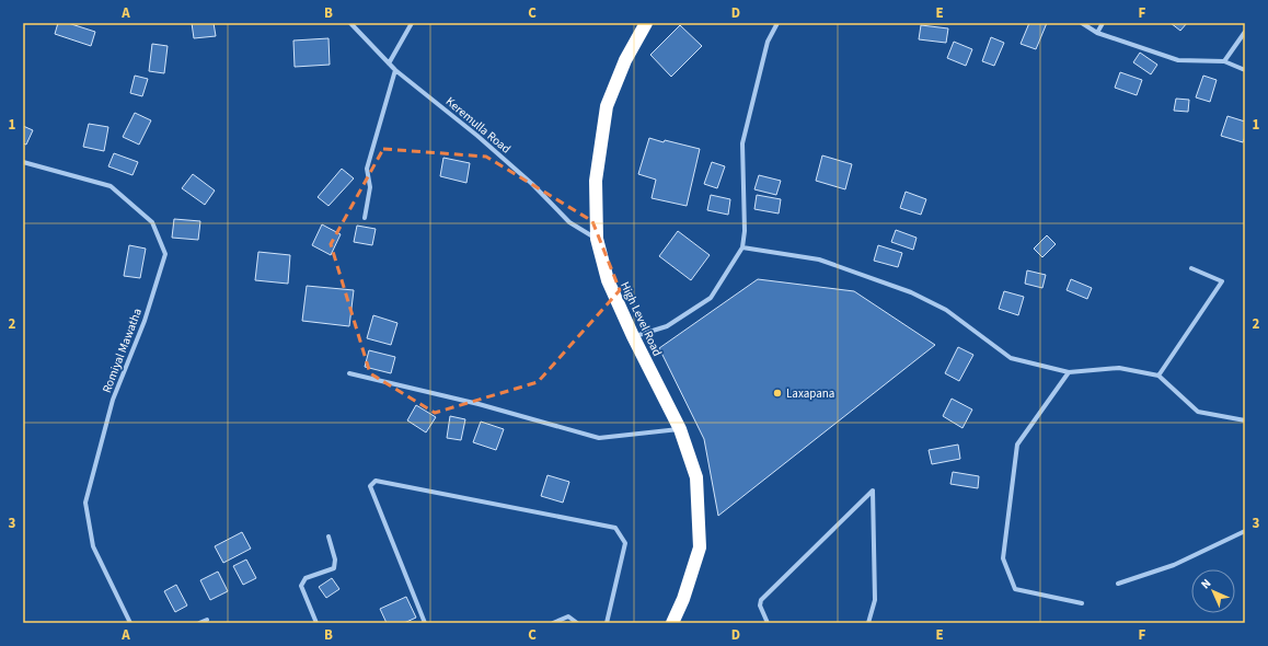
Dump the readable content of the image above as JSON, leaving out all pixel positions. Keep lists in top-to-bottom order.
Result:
{
  "streets": {
    "highway": ["High Level Road"],
    "street": ["Keremulla Road", "Romiyal Mawatha"]
  },
  "crossings": [
    ["Keremulla Road", "High Level Road"]
  ],
  "places": ["Laxapana"],
  "north": "top left",
  "grid": {
    "columns": [
      "A",
      "B",
      "C",
      "D",
      "E",
      "F"
    ],
    "rows": ["1", "2", "3"]
  }
}
